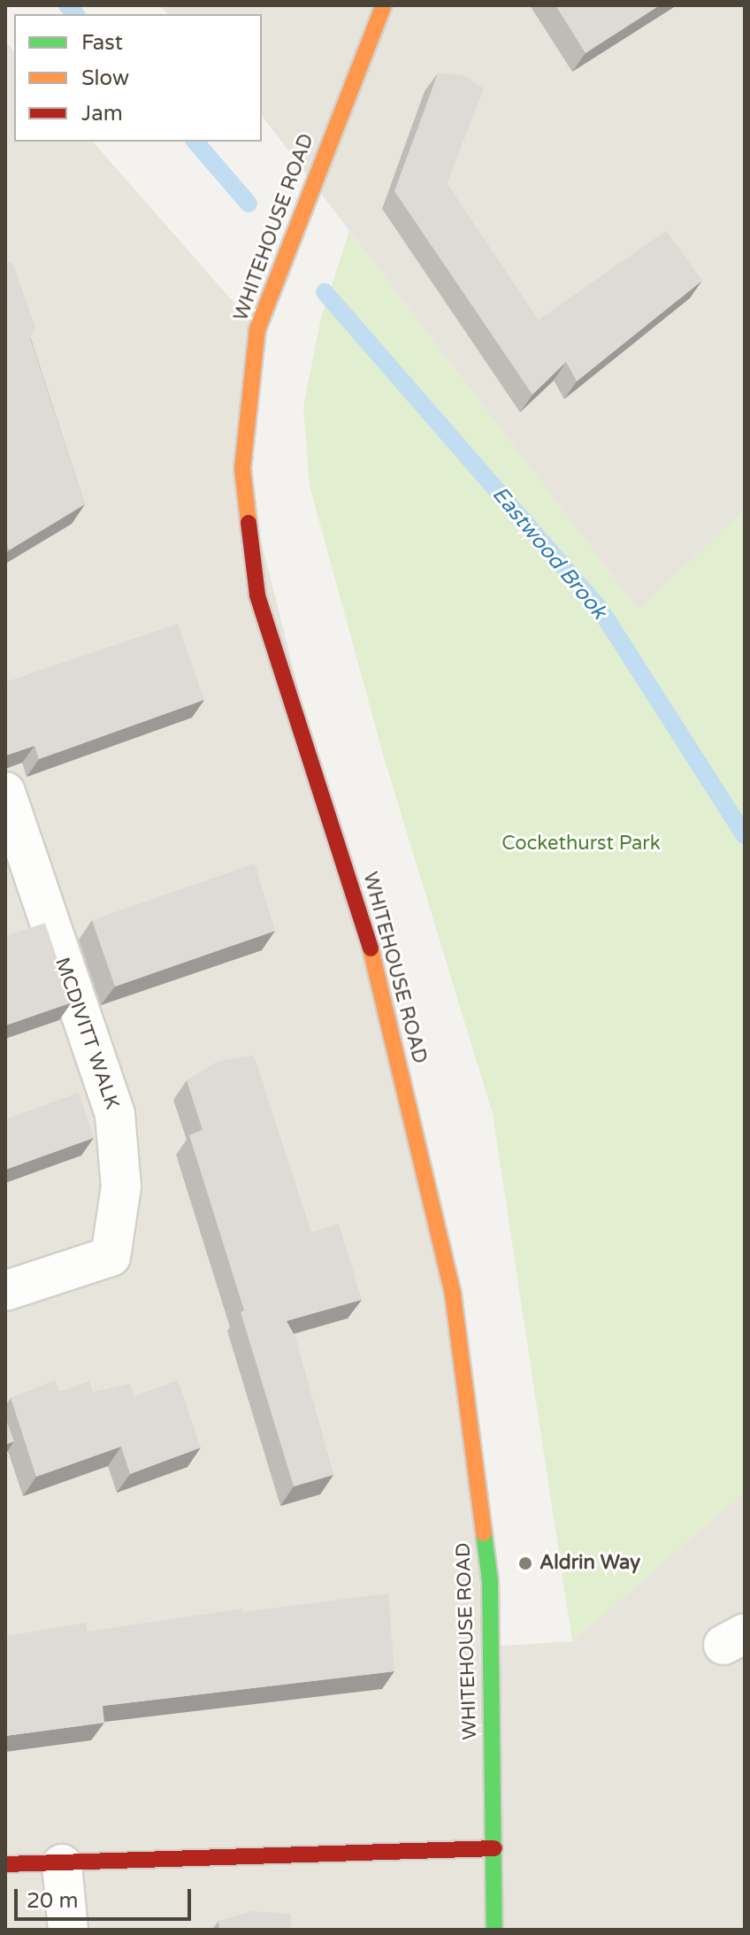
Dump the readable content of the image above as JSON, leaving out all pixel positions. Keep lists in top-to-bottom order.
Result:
{
  "streets": {
    "street": ["WHITEHOUSE ROAD", "MCDIVITT WALK"]
  },
  "water": ["Eastwood Brook"],
  "parks": ["Cockethurst Park"],
  "places": ["Aldrin Way"],
  "legend": ["Fast", "Slow", "Jam"],
  "scale_bar": "20 m"
}
